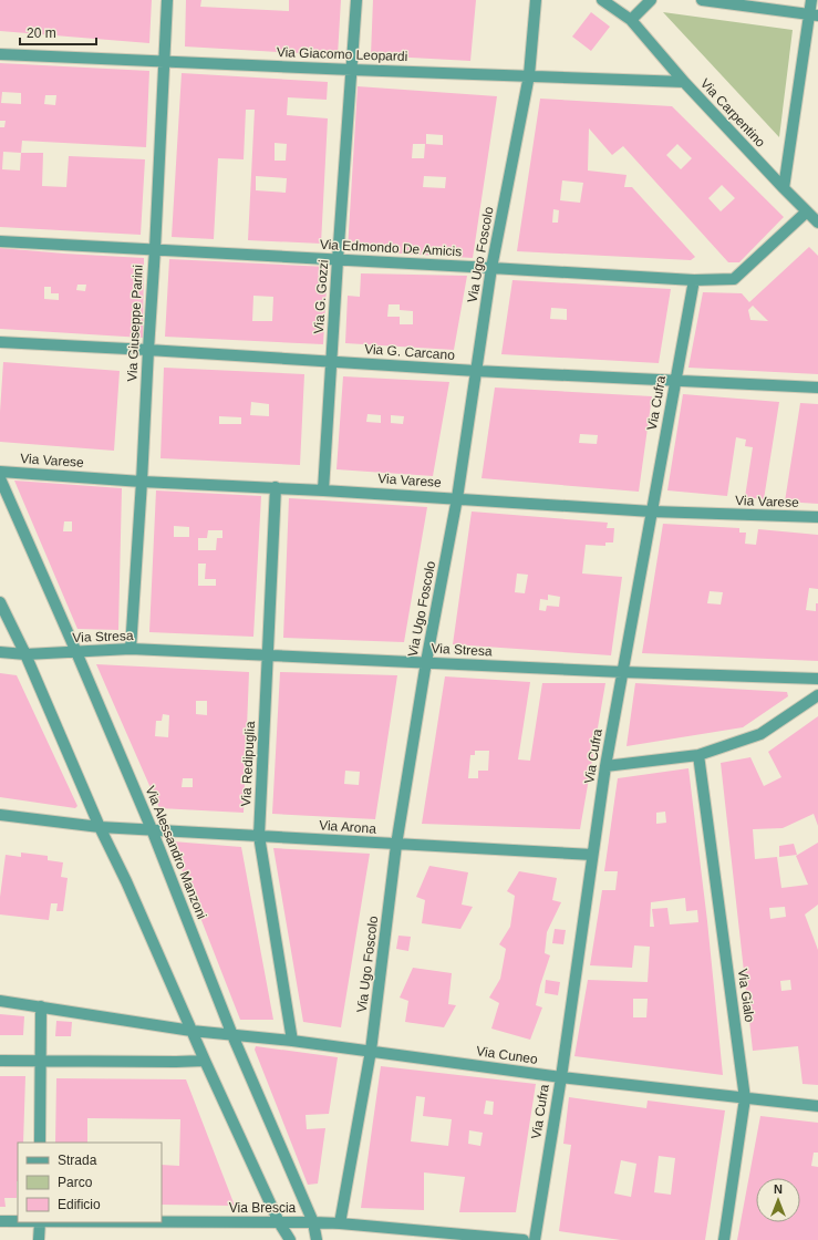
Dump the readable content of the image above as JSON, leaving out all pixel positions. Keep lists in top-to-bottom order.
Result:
{
  "streets": {
    "street": [
      "Via Giacomo Leopardi",
      "Via Carpentino",
      "Via Edmondo De Amicis",
      "Via Ugo Foscolo",
      "Via G. Gozzi",
      "Via Giuseppe Parini",
      "Via G. Carcano",
      "Via Cufra",
      "Via Varese",
      "Via Stresa",
      "Via Redipuglia",
      "Via Arona",
      "Via Alessandro Manzoni",
      "Via Gialo",
      "Via Cuneo",
      "Via Brescia"
    ]
  },
  "crossings": [
    ["Via Giacomo Leopardi", "Via Carpentino"],
    ["Via Giacomo Leopardi", "Via Ugo Foscolo"],
    ["Via Giacomo Leopardi", "Via G. Gozzi"],
    ["Via Giacomo Leopardi", "Via Giuseppe Parini"],
    ["Via Carpentino", "Via Edmondo De Amicis"],
    ["Via Edmondo De Amicis", "Via Ugo Foscolo"],
    ["Via Edmondo De Amicis", "Via G. Gozzi"],
    ["Via Edmondo De Amicis", "Via Giuseppe Parini"],
    ["Via Edmondo De Amicis", "Via Cufra"],
    ["Via Ugo Foscolo", "Via G. Carcano"],
    ["Via Ugo Foscolo", "Via Varese"],
    ["Via Ugo Foscolo", "Via Stresa"],
    ["Via Ugo Foscolo", "Via Arona"],
    ["Via Ugo Foscolo", "Via Cuneo"],
    ["Via Ugo Foscolo", "Via Brescia"],
    ["Via G. Gozzi", "Via G. Carcano"],
    ["Via G. Gozzi", "Via Varese"],
    ["Via Giuseppe Parini", "Via G. Carcano"],
    ["Via Giuseppe Parini", "Via Varese"],
    ["Via Giuseppe Parini", "Via Stresa"],
    ["Via G. Carcano", "Via Cufra"],
    ["Via Cufra", "Via Varese"],
    ["Via Cufra", "Via Stresa"],
    ["Via Cufra", "Via Arona"],
    ["Via Cufra", "Via Cuneo"],
    ["Via Varese", "Via Redipuglia"],
    ["Via Stresa", "Via Redipuglia"],
    ["Via Stresa", "Via Alessandro Manzoni"],
    ["Via Redipuglia", "Via Arona"],
    ["Via Redipuglia", "Via Cuneo"],
    ["Via Arona", "Via Alessandro Manzoni"],
    ["Via Alessandro Manzoni", "Via Cuneo"],
    ["Via Alessandro Manzoni", "Via Brescia"],
    ["Via Gialo", "Via Cuneo"]
  ],
  "legend": ["Strada", "Parco", "Edificio"],
  "scale_bar": "20 m",
  "north": "top"
}
